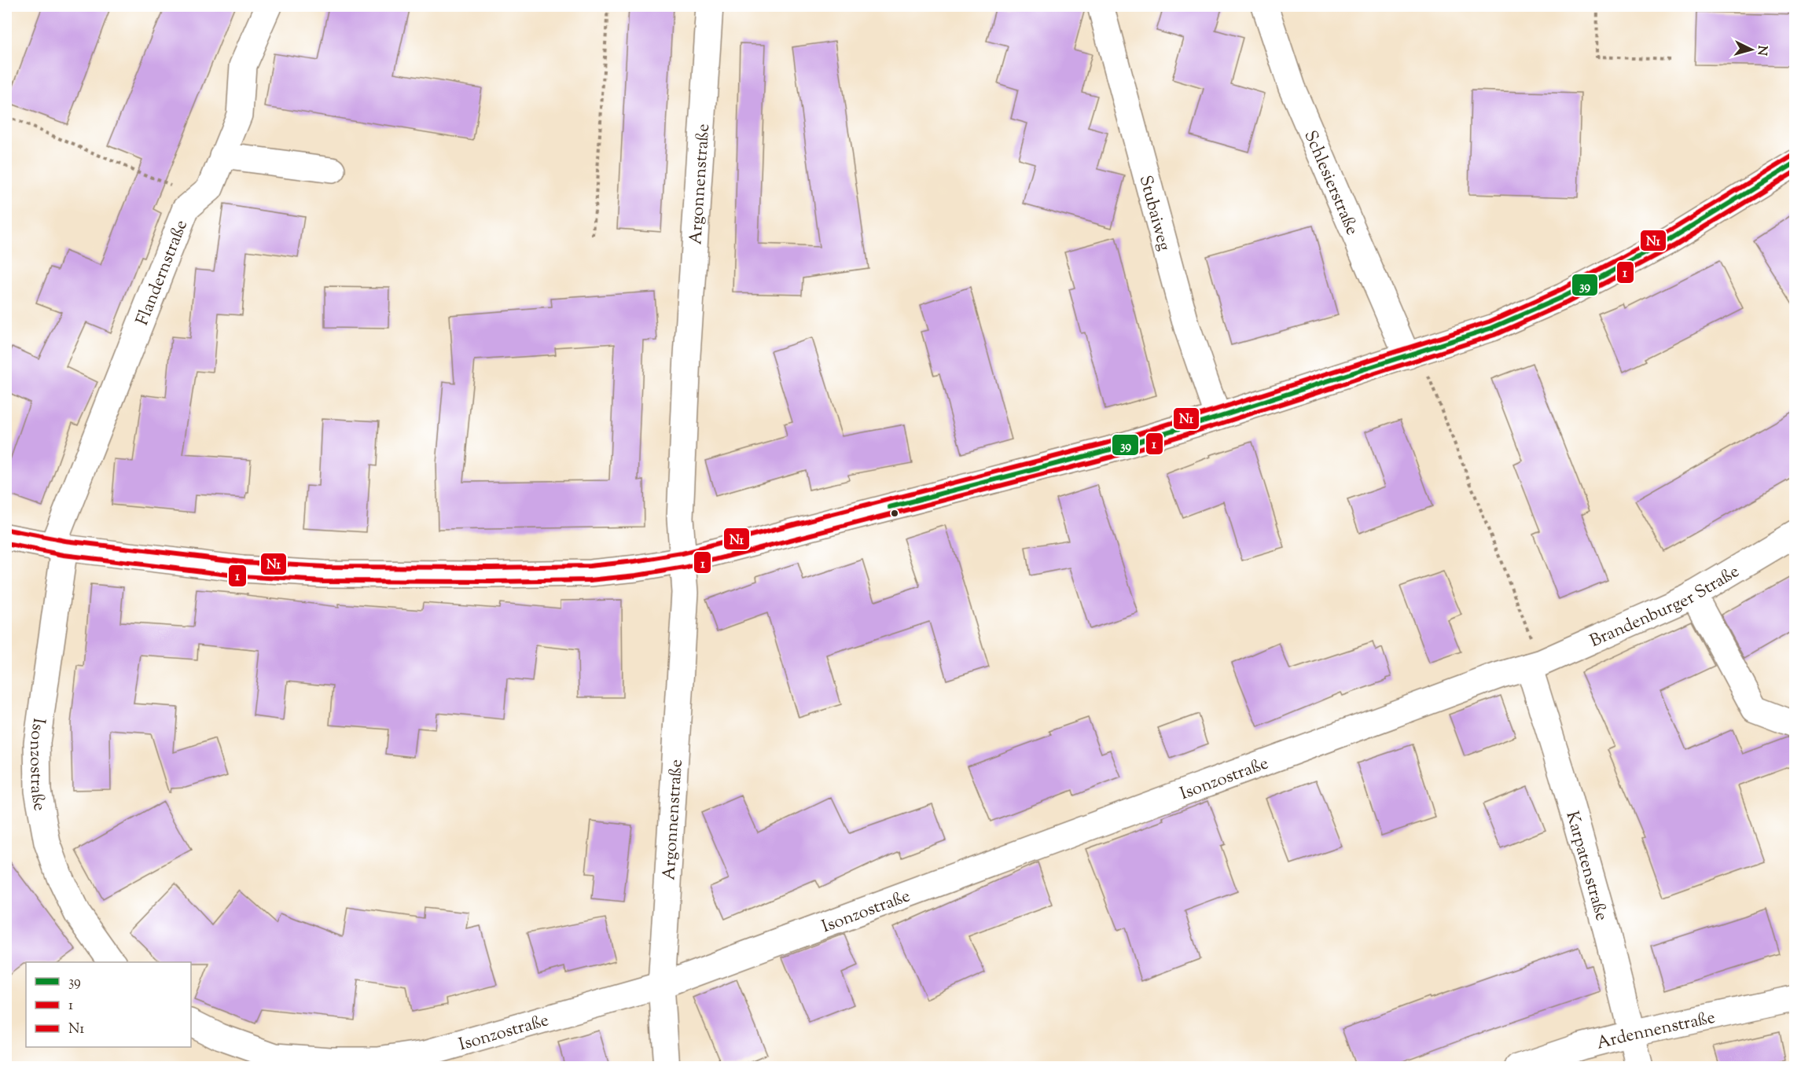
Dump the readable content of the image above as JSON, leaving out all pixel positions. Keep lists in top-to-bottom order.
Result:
{
  "streets": {
    "street": [
      "Schlesierstraße",
      "Argonnenstraße",
      "Stubaiweg",
      "Flandernstraße",
      "Brandenburger Straße",
      "Isonzostraße",
      "Karpatenstraße",
      "Ardennenstraße"
    ]
  },
  "crossings": [
    ["Argonnenstraße", "Isonzostraße"],
    ["Flandernstraße", "Isonzostraße"],
    ["Brandenburger Straße", "Isonzostraße"],
    ["Brandenburger Straße", "Karpatenstraße"],
    ["Isonzostraße", "Karpatenstraße"],
    ["Karpatenstraße", "Ardennenstraße"]
  ],
  "lines": ["transit line N1", "transit line 39", "transit line 1"],
  "legend": ["39", "1", "N1"],
  "north": "right"
}
